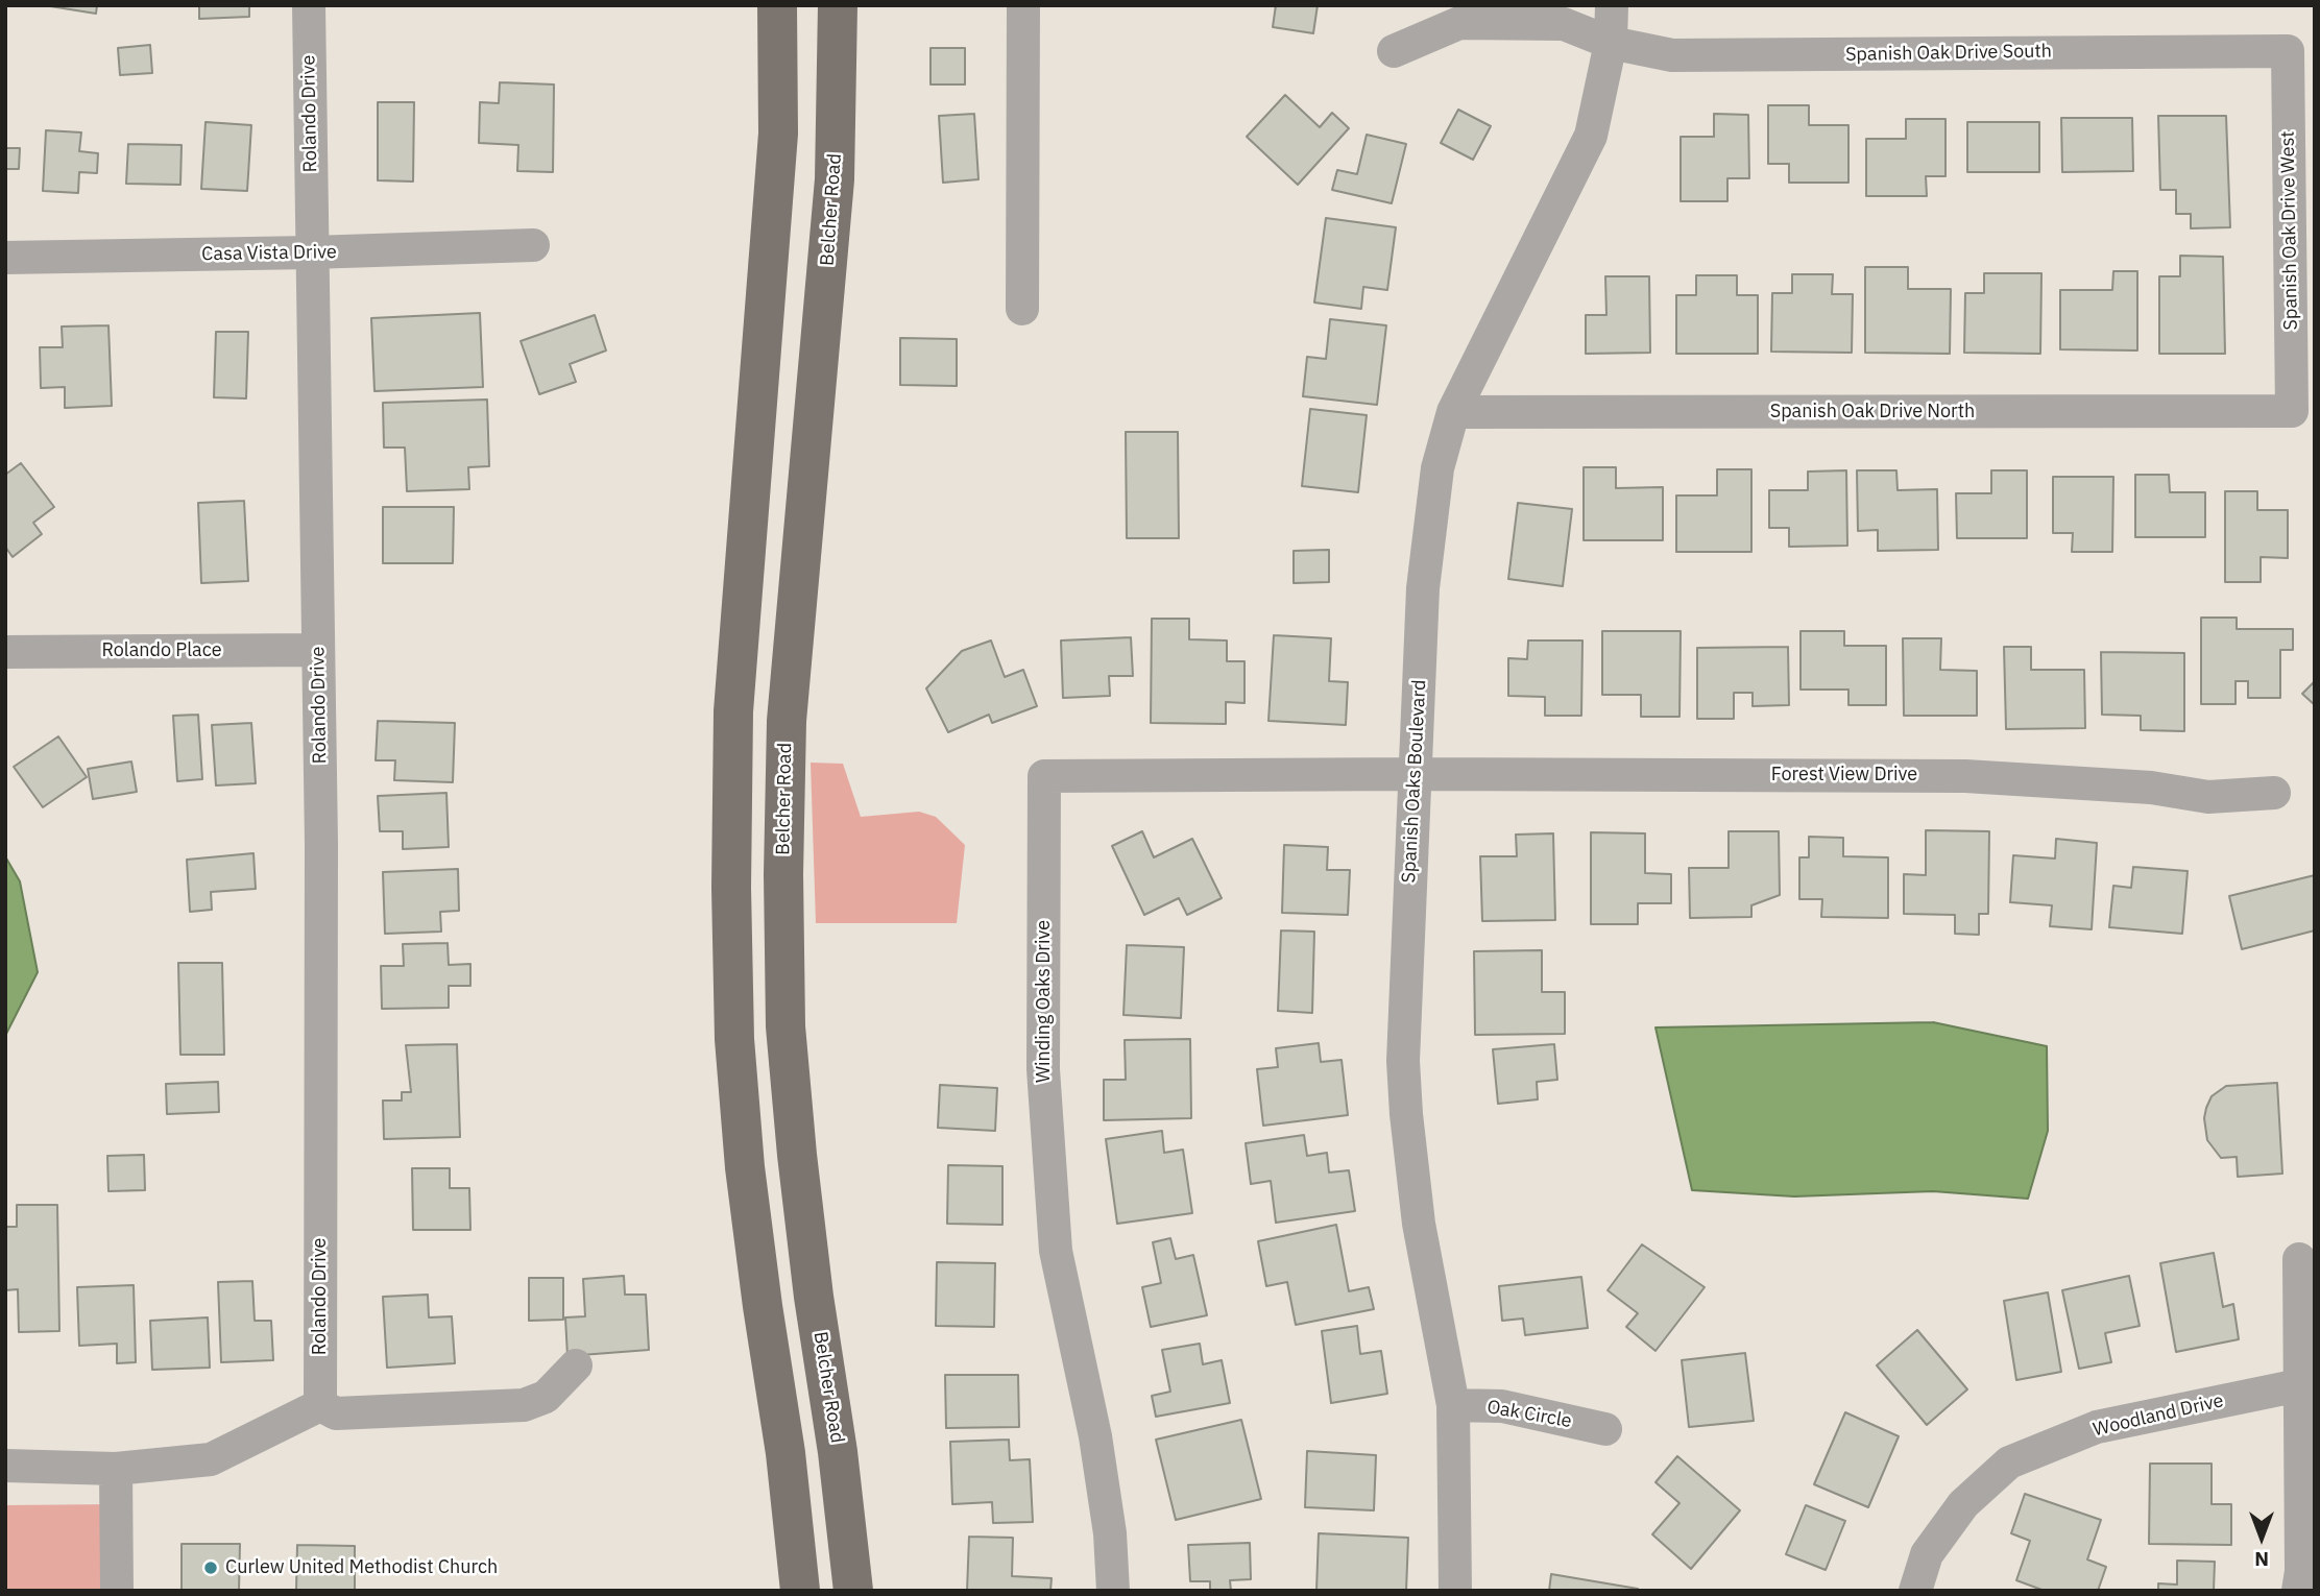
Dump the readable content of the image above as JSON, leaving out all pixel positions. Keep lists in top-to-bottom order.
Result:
{
  "streets": {
    "main road": ["Belcher Road"],
    "street": [
      "Spanish Oak Drive South",
      "Rolando Drive",
      "Spanish Oak Drive West",
      "Casa Vista Drive",
      "Spanish Oak Drive North",
      "Rolando Place",
      "Forest View Drive",
      "Spanish Oaks Boulevard",
      "Winding Oaks Drive",
      "Oak Circle",
      "Woodland Drive"
    ]
  },
  "crossings": [
    ["Spanish Oak Drive South", "Spanish Oak Drive West"],
    ["Spanish Oak Drive South", "Spanish Oaks Boulevard"],
    ["Rolando Drive", "Casa Vista Drive"],
    ["Rolando Drive", "Rolando Place"],
    ["Spanish Oak Drive West", "Spanish Oak Drive North"],
    ["Spanish Oak Drive North", "Spanish Oaks Boulevard"],
    ["Forest View Drive", "Spanish Oaks Boulevard"],
    ["Forest View Drive", "Winding Oaks Drive"],
    ["Spanish Oaks Boulevard", "Winding Oaks Drive"],
    ["Spanish Oaks Boulevard", "Oak Circle"]
  ],
  "places": ["Curlew United Methodist Church"],
  "north": "bottom"
}
